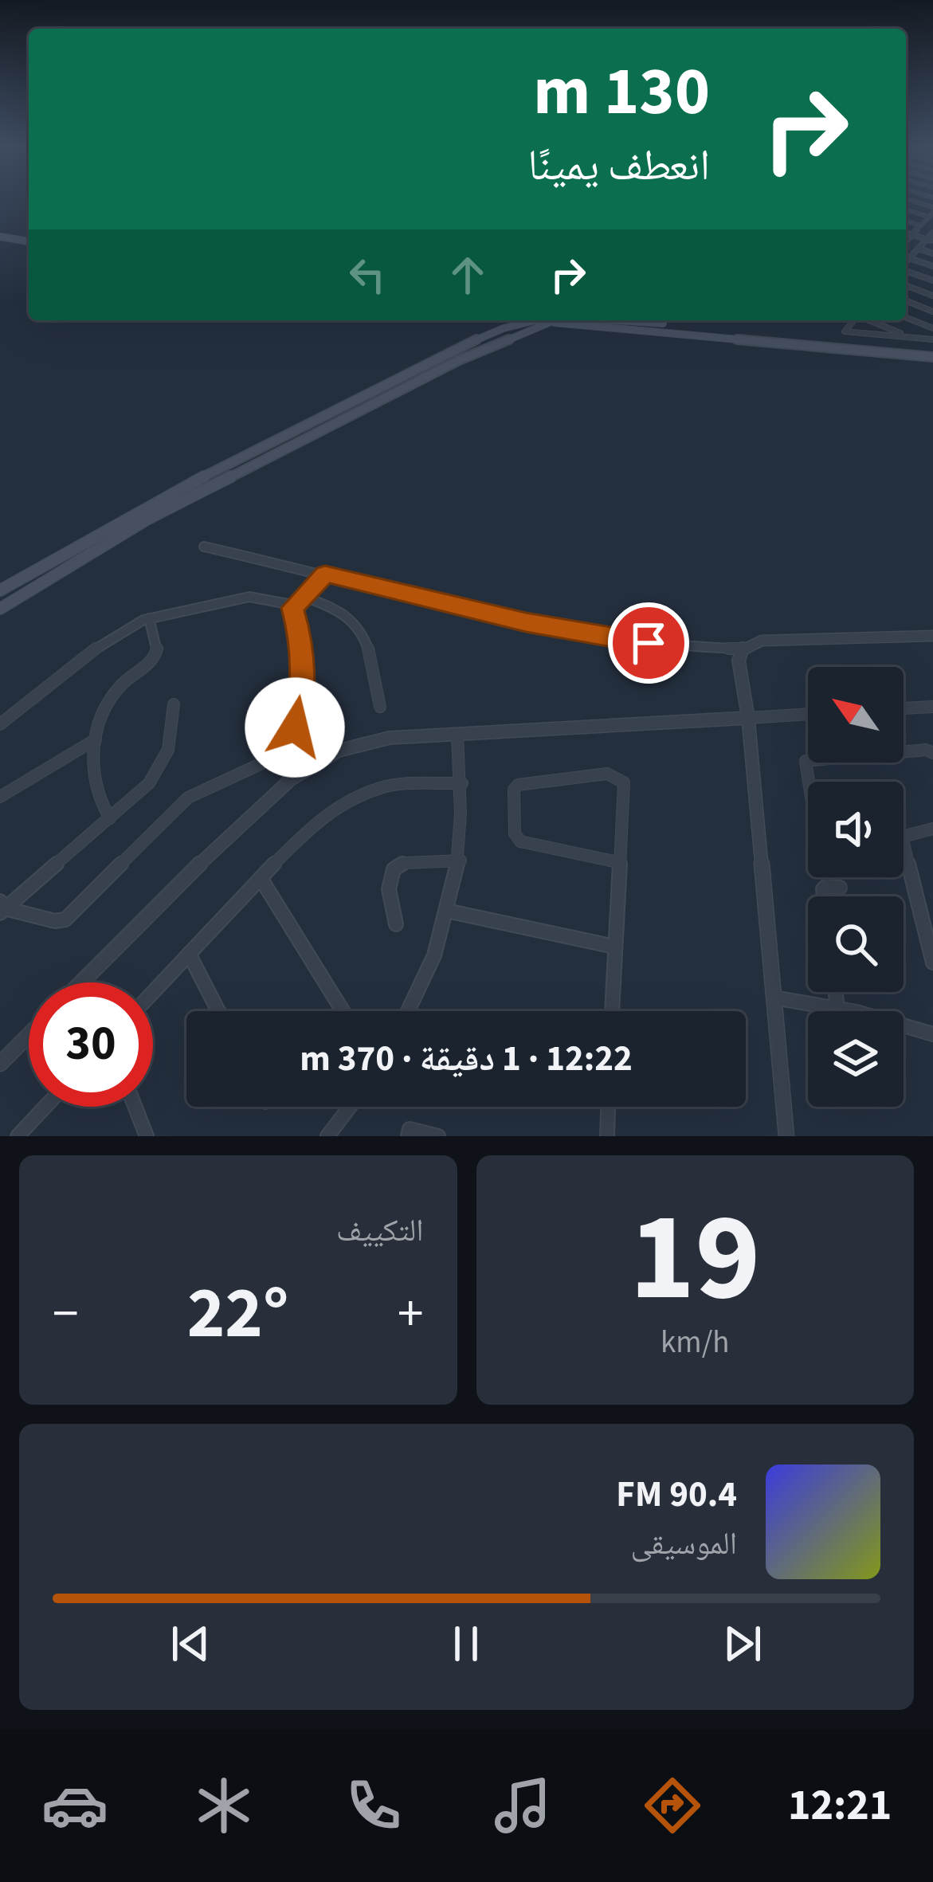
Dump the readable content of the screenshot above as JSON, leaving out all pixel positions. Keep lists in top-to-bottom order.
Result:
{
  "north": "top left",
  "page": {
    "turn": ["130 m", "انعطف يمينًا"],
    "limit": "30",
    "trip": "12:22 · 1 دقيقة · 370 m",
    "tile": [
      ["19", "km/h"],
      "التكييف"
    ],
    "heat": ["−", "22°", "+"],
    "song": ["90.4 FM", "الموسيقى"],
    "tabs": "12:21"
  }
}
